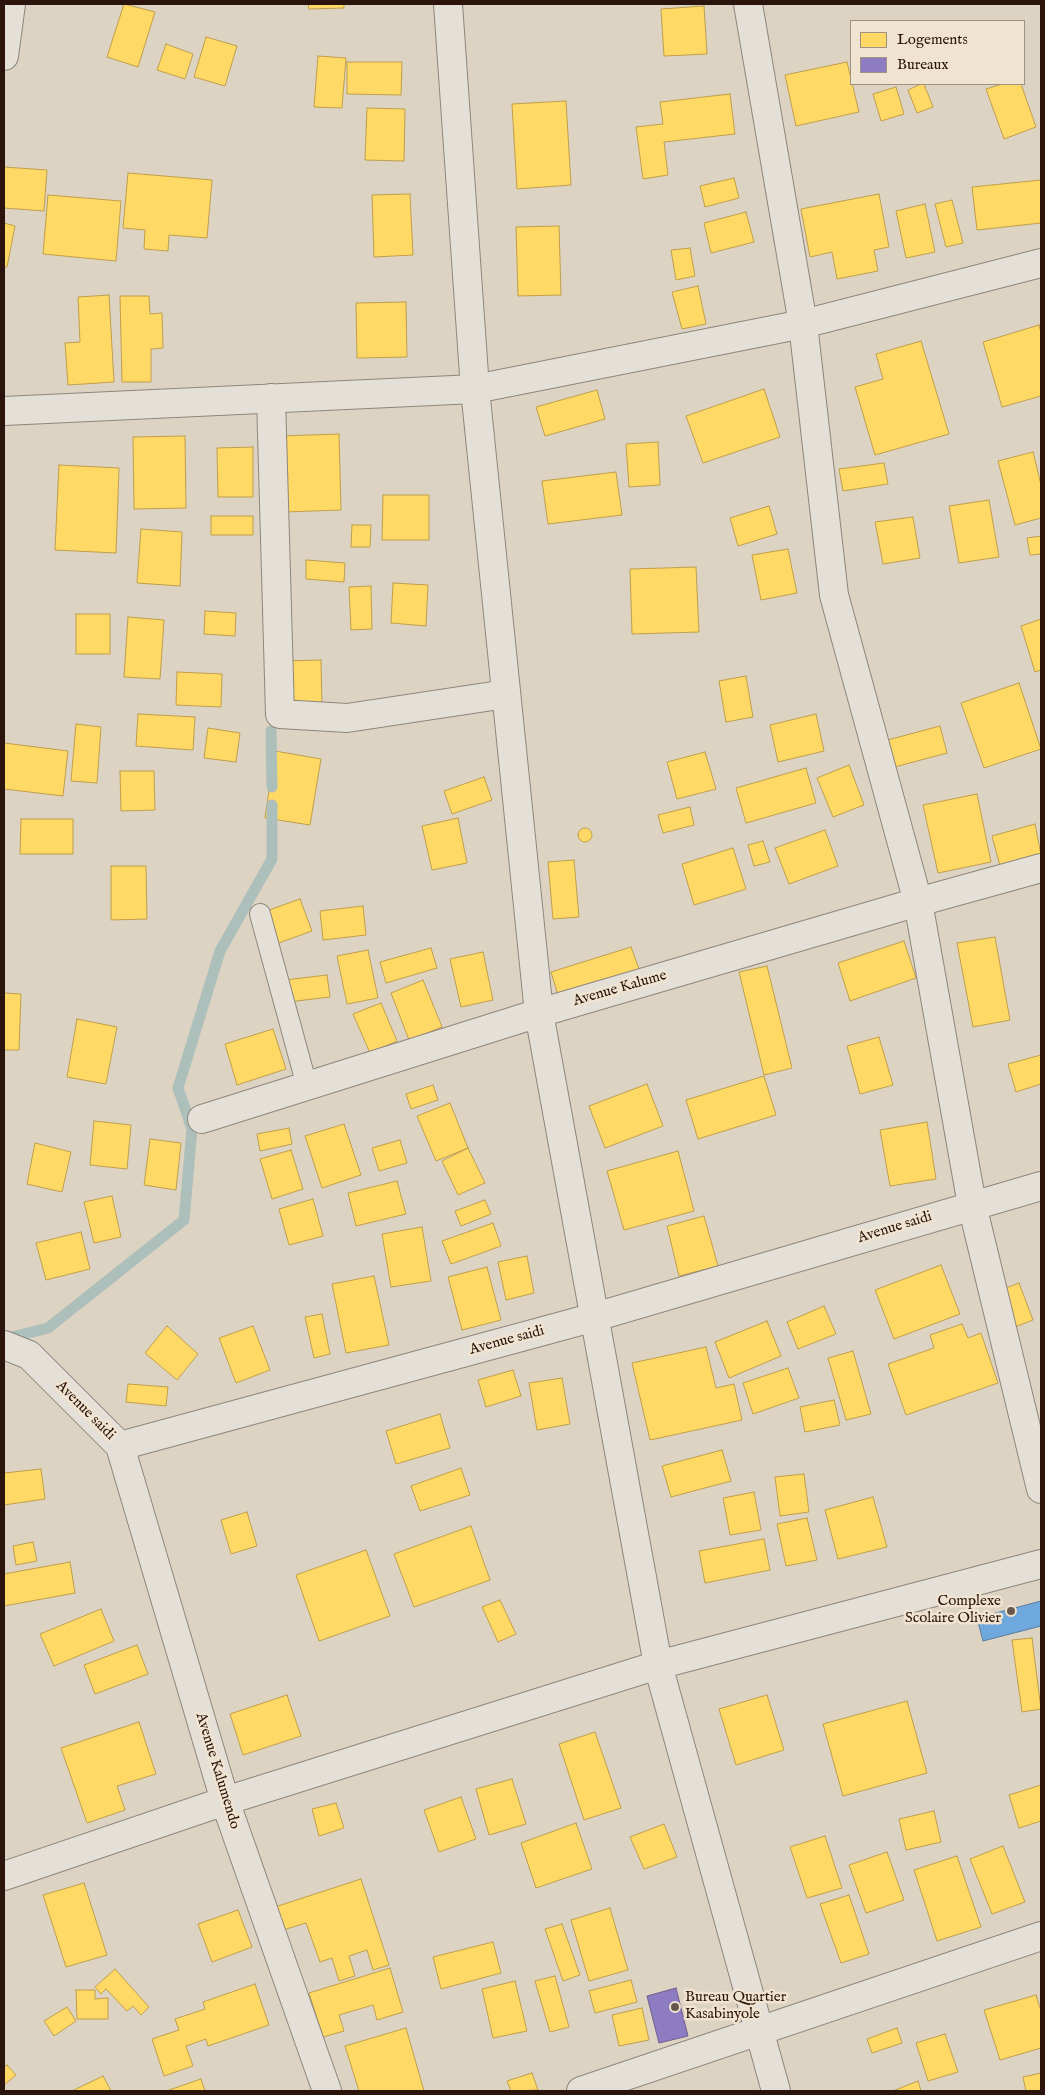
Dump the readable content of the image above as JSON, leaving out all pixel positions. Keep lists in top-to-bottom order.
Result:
{
  "streets": {
    "street": ["Avenue Kalume", "Avenue saidi", "Avenue Kalumendo"]
  },
  "crossings": [
    ["Avenue saidi", "Avenue Kalumendo"]
  ],
  "places": ["Complexe Scolaire Olivier", "Bureau Quartier Kasabinyole"],
  "legend": ["Logements", "Bureaux"]
}
